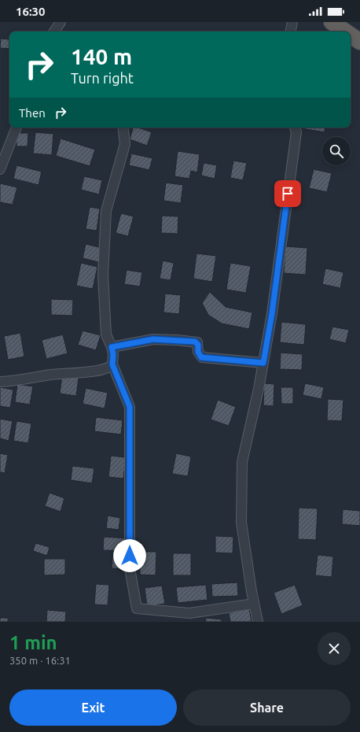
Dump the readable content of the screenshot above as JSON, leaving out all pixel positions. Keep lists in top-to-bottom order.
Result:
{
  "page": {
    "status": "16:30",
    "turn": ["140 m", "Turn right"],
    "then": "Then",
    "heading": ["1 min", "350 m · 16:31"],
    "buttons": ["Exit", "Share"]
  }
}
